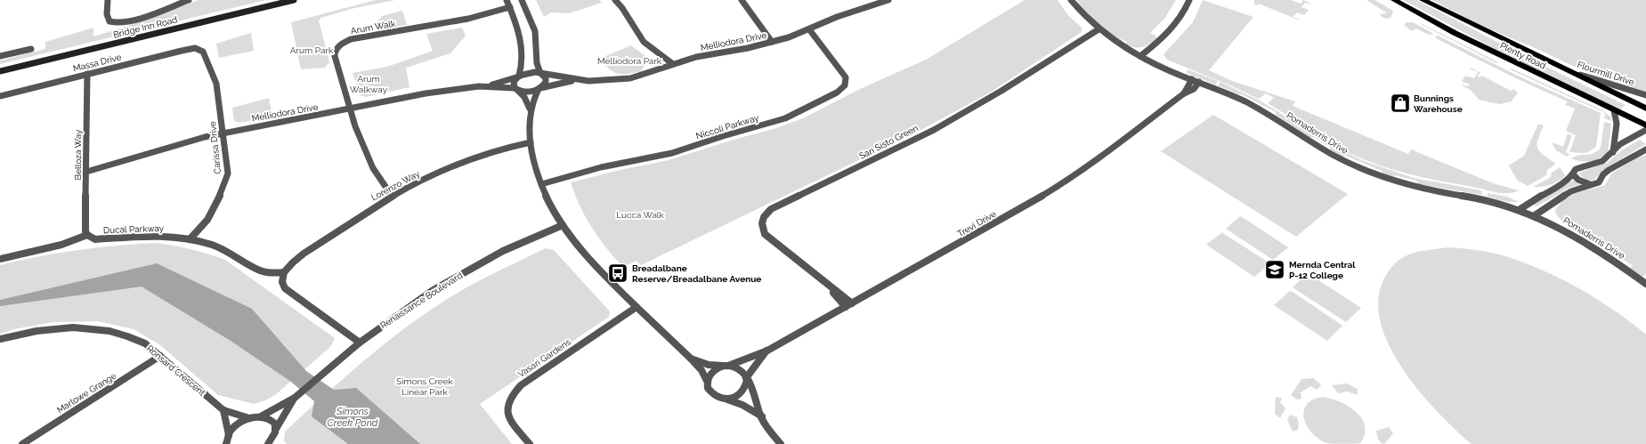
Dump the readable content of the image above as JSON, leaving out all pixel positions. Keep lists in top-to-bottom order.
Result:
{
  "streets": {
    "highway": ["Plenty Road"],
    "main road": ["Bridge Inn Road"],
    "street": [
      "Arum Walk",
      "Melliodora Drive",
      "Massa Drive",
      "Flourmill Drive",
      "Niccoli Parkway",
      "Pomaderris Drive",
      "San Sisto Green",
      "Carissa Drive",
      "Belloza Way",
      "Lorenzo Way",
      "Trevi Drive",
      "Ducal Parkway",
      "Renaissance Boulevard",
      "Vasari Gardens",
      "Ronsard Crescent",
      "Marlowe Grange"
    ]
  },
  "crossings": [
    ["Arum Walk", "Melliodora Drive"],
    ["Arum Walk", "Lorenzo Way"],
    ["Melliodora Drive", "Niccoli Parkway"],
    ["Melliodora Drive", "Carissa Drive"],
    ["Melliodora Drive", "Belloza Way"],
    ["Plenty Road", "Flourmill Drive"],
    ["Massa Drive", "Carissa Drive"],
    ["Massa Drive", "Belloza Way"],
    ["Pomaderris Drive", "San Sisto Green"],
    ["Pomaderris Drive", "Trevi Drive"],
    ["San Sisto Green", "Trevi Drive"],
    ["Carissa Drive", "Ducal Parkway"],
    ["Belloza Way", "Ducal Parkway"],
    ["Lorenzo Way", "Ducal Parkway"],
    ["Ronsard Crescent", "Marlowe Grange"]
  ],
  "water": ["Simons Creek Pond"],
  "parks": [
    "Arum Park",
    "Melliodora Park",
    "Arum Walkway",
    "Lucca Walk",
    "Simons Creek Linear Park"
  ],
  "places": {
    "shop": ["Bunnings Warehouse"],
    "school or university": ["Mernda Central P-12 College"],
    "bus stop": ["Breadalbane Reserve/Breadalbane Avenue"]
  }
}
